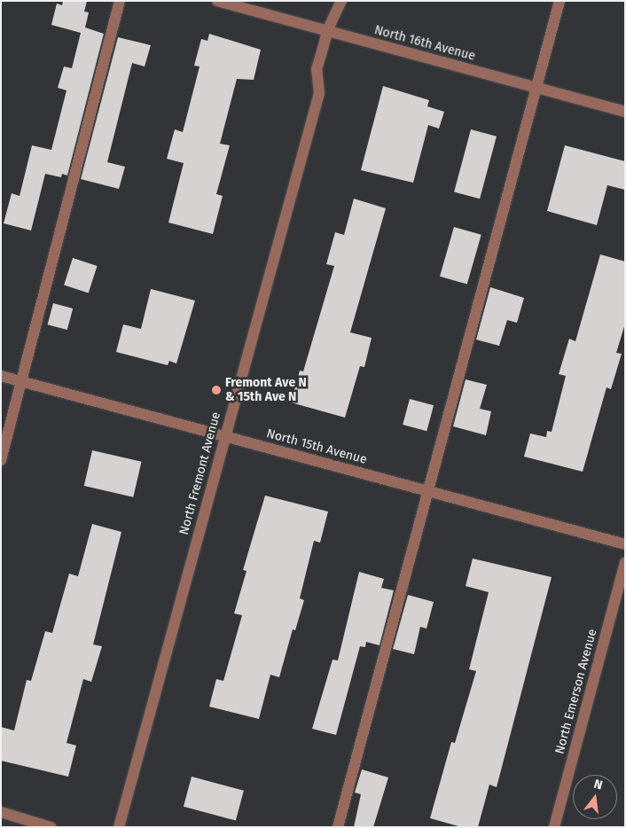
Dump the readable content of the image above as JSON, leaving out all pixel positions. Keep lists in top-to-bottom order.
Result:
{
  "streets": {
    "street": [
      "North 16th Avenue",
      "North 15th Avenue",
      "North Fremont Avenue",
      "North Emerson Avenue"
    ]
  },
  "crossings": [
    ["North 16th Avenue", "North Fremont Avenue"],
    ["North 15th Avenue", "North Fremont Avenue"]
  ],
  "places": ["Fremont Ave N & 15th Ave N"],
  "north": "top"
}
